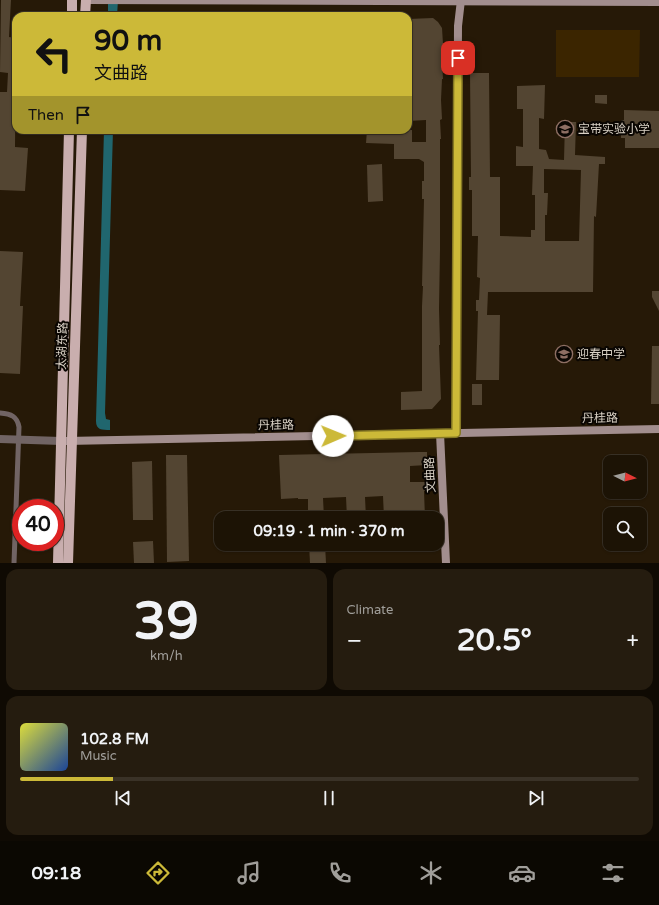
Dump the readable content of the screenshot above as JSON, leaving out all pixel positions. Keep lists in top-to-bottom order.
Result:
{
  "streets": {
    "main road": ["太湖东路"],
    "street": ["丹桂路", "文曲路"]
  },
  "crossings": [
    ["太湖东路", "丹桂路"],
    ["丹桂路", "文曲路"]
  ],
  "places": {
    "school or university": ["宝带实验小学", "迎春中学"]
  },
  "north": "right",
  "page": {
    "turn": ["90 m", "文曲路"],
    "then": "Then",
    "limit": "40",
    "trip": "09:19 · 1 min · 370 m",
    "tile": [
      ["39", "km/h"],
      "Climate"
    ],
    "heat": ["−", "20.5°", "+"],
    "song": ["102.8 FM", "Music"],
    "tabs": "09:18"
  }
}
